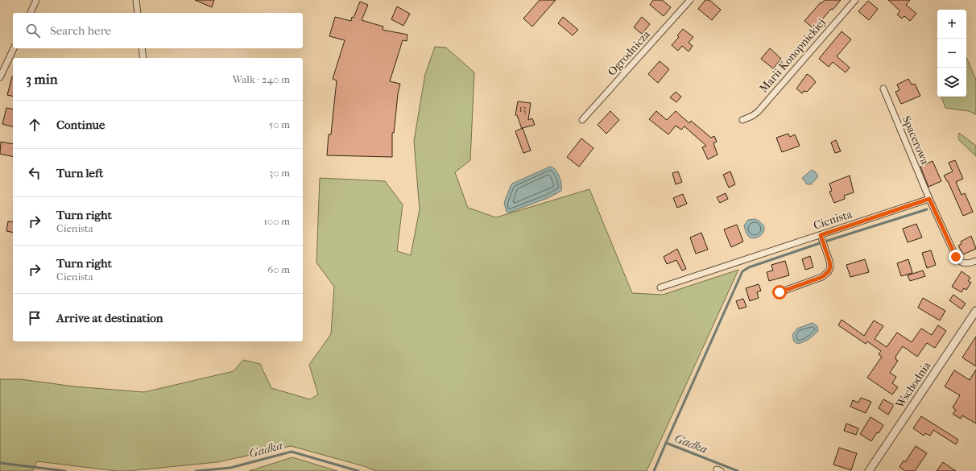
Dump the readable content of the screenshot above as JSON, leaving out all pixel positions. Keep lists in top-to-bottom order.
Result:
{
  "streets": {
    "street": [
      "Ogrodnicza",
      "Marii Konopnickiej",
      "Spacerowa",
      "Cienista",
      "Wschodnia"
    ]
  },
  "crossings": [
    ["Spacerowa", "Cienista"]
  ],
  "water": ["Gadka"],
  "house_numbers": ["13"],
  "page": {
    "map_buttons": ["+", "−"],
    "search": "Search here",
    "heading": ["3 min", "Walk · 240 m"],
    "list": [
      ["Continue", "50 m"],
      ["Turn left", "30 m"],
      ["Turn right", "Cienista", "100 m"],
      ["Turn right", "Cienista", "60 m"],
      "Arrive at destination"
    ]
  }
}
